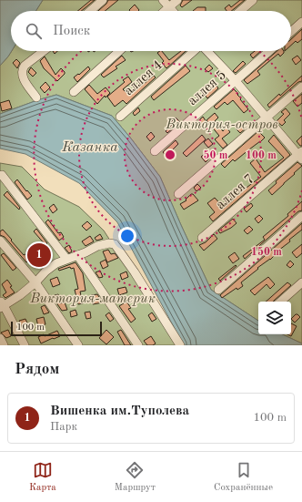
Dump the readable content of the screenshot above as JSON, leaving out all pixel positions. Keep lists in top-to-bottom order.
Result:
{
  "streets": {
    "lane": ["аллея 4", "аллея 5", "аллея 7"]
  },
  "water": ["Казанка"],
  "parks": ["Виктория-остров", "Виктория-материк"],
  "scale_bar": "100 m",
  "page": {
    "search": "Поиск",
    "pins": "1",
    "scale": "100 m",
    "heading": "Рядом",
    "list": [
      {
        "mark": "1",
        "name": "Вишенка им.Туполева",
        "note": "Парк",
        "value": "100 m"
      }
    ],
    "nav": ["Карта", "Маршрут", "Сохранённые"]
  },
  "rings": ["50 m", "100 m", "150 m"]
}
